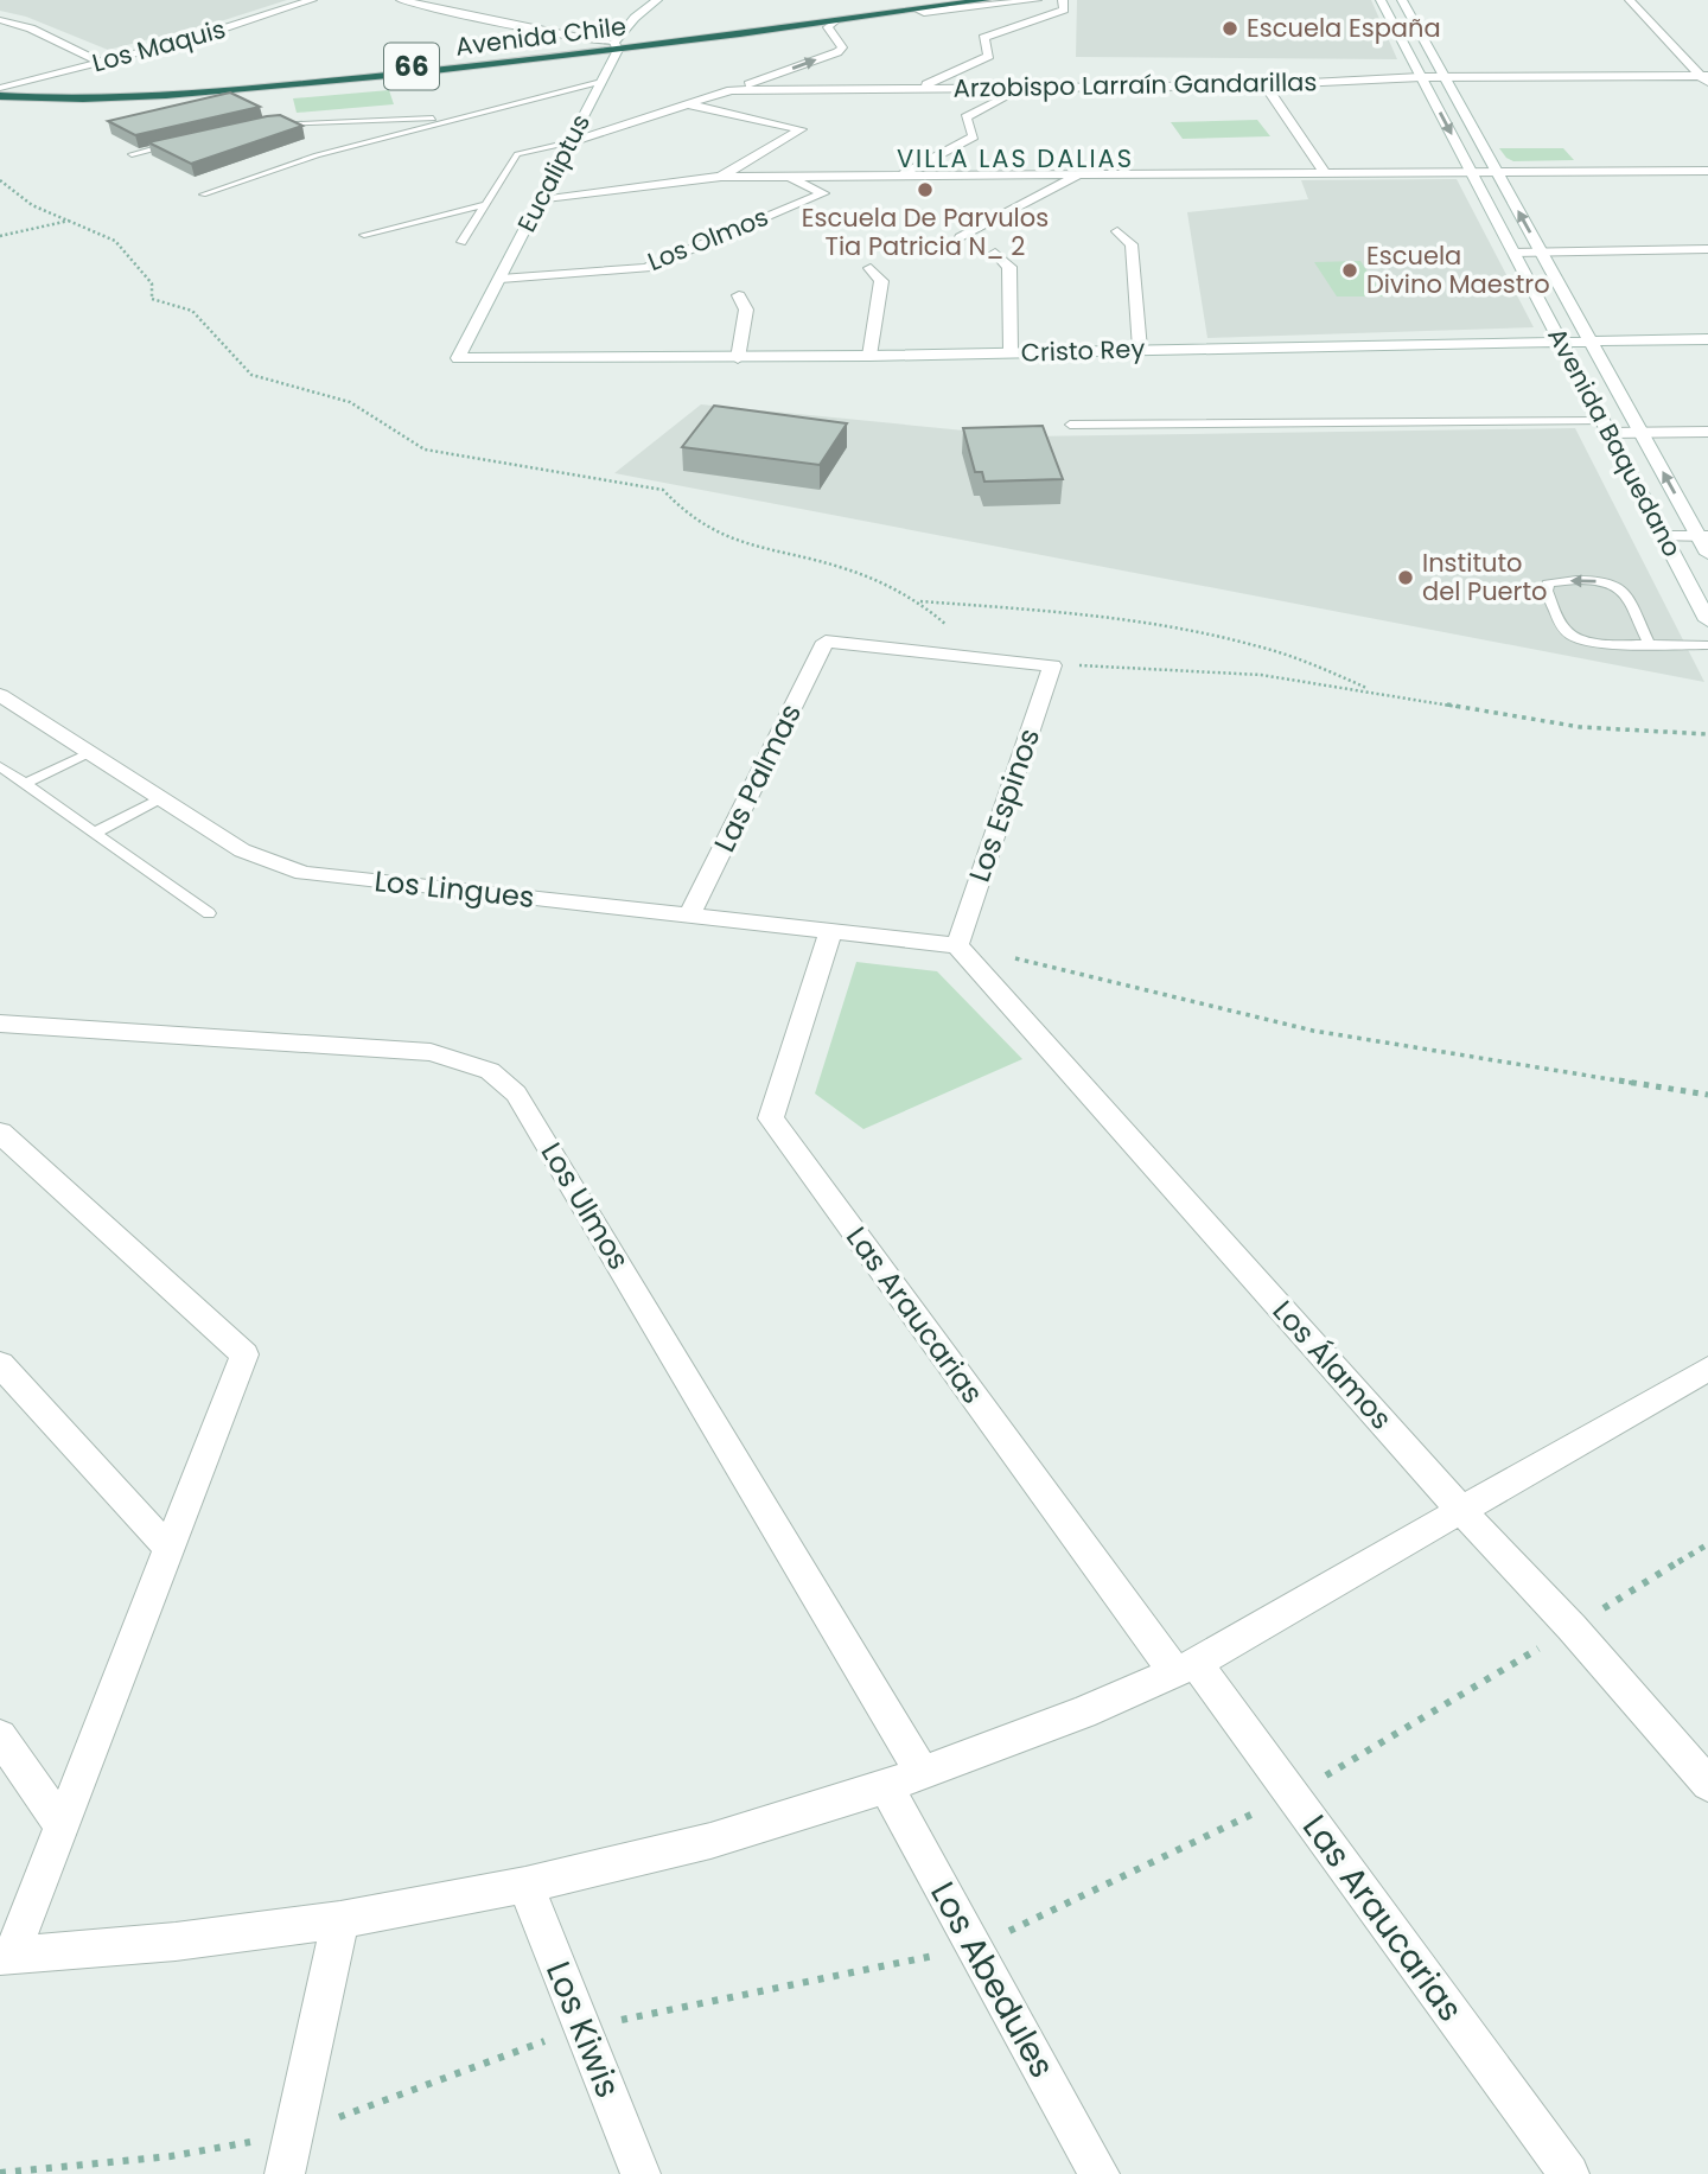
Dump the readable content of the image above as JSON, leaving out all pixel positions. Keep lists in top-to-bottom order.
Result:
{
  "streets": {
    "highway": ["Avenida Chile", "66"],
    "street": [
      "Los Maquis",
      "Arzobispo Larraín Gandarillas",
      "Eucaliptus",
      "Los Olmos",
      "Cristo Rey",
      "Avenida Baquedano",
      "Las Palmas",
      "Los Espinos",
      "Los Lingues",
      "Los Ulmos",
      "Las Araucarias",
      "Los Álamos",
      "Los Abedules",
      "Los Kiwis"
    ]
  },
  "crossings": [
    ["Avenida Chile", "Los Maquis"],
    ["Avenida Chile", "Eucaliptus"],
    ["Arzobispo Larraín Gandarillas", "Eucaliptus"],
    ["Arzobispo Larraín Gandarillas", "Avenida Baquedano"],
    ["Eucaliptus", "Los Olmos"],
    ["Eucaliptus", "Cristo Rey"],
    ["Cristo Rey", "Avenida Baquedano"],
    ["Las Palmas", "Los Lingues"],
    ["Los Espinos", "Los Lingues"],
    ["Los Espinos", "Los Álamos"],
    ["Los Lingues", "Las Araucarias"],
    ["Los Lingues", "Los Álamos"]
  ],
  "districts": ["VILLA LAS DALIAS"],
  "places": [
    "Escuela España",
    "Escuela De Parvulos Tia Patricia N_ 2",
    "Escuela Divino Maestro",
    "Instituto del Puerto"
  ]
}
